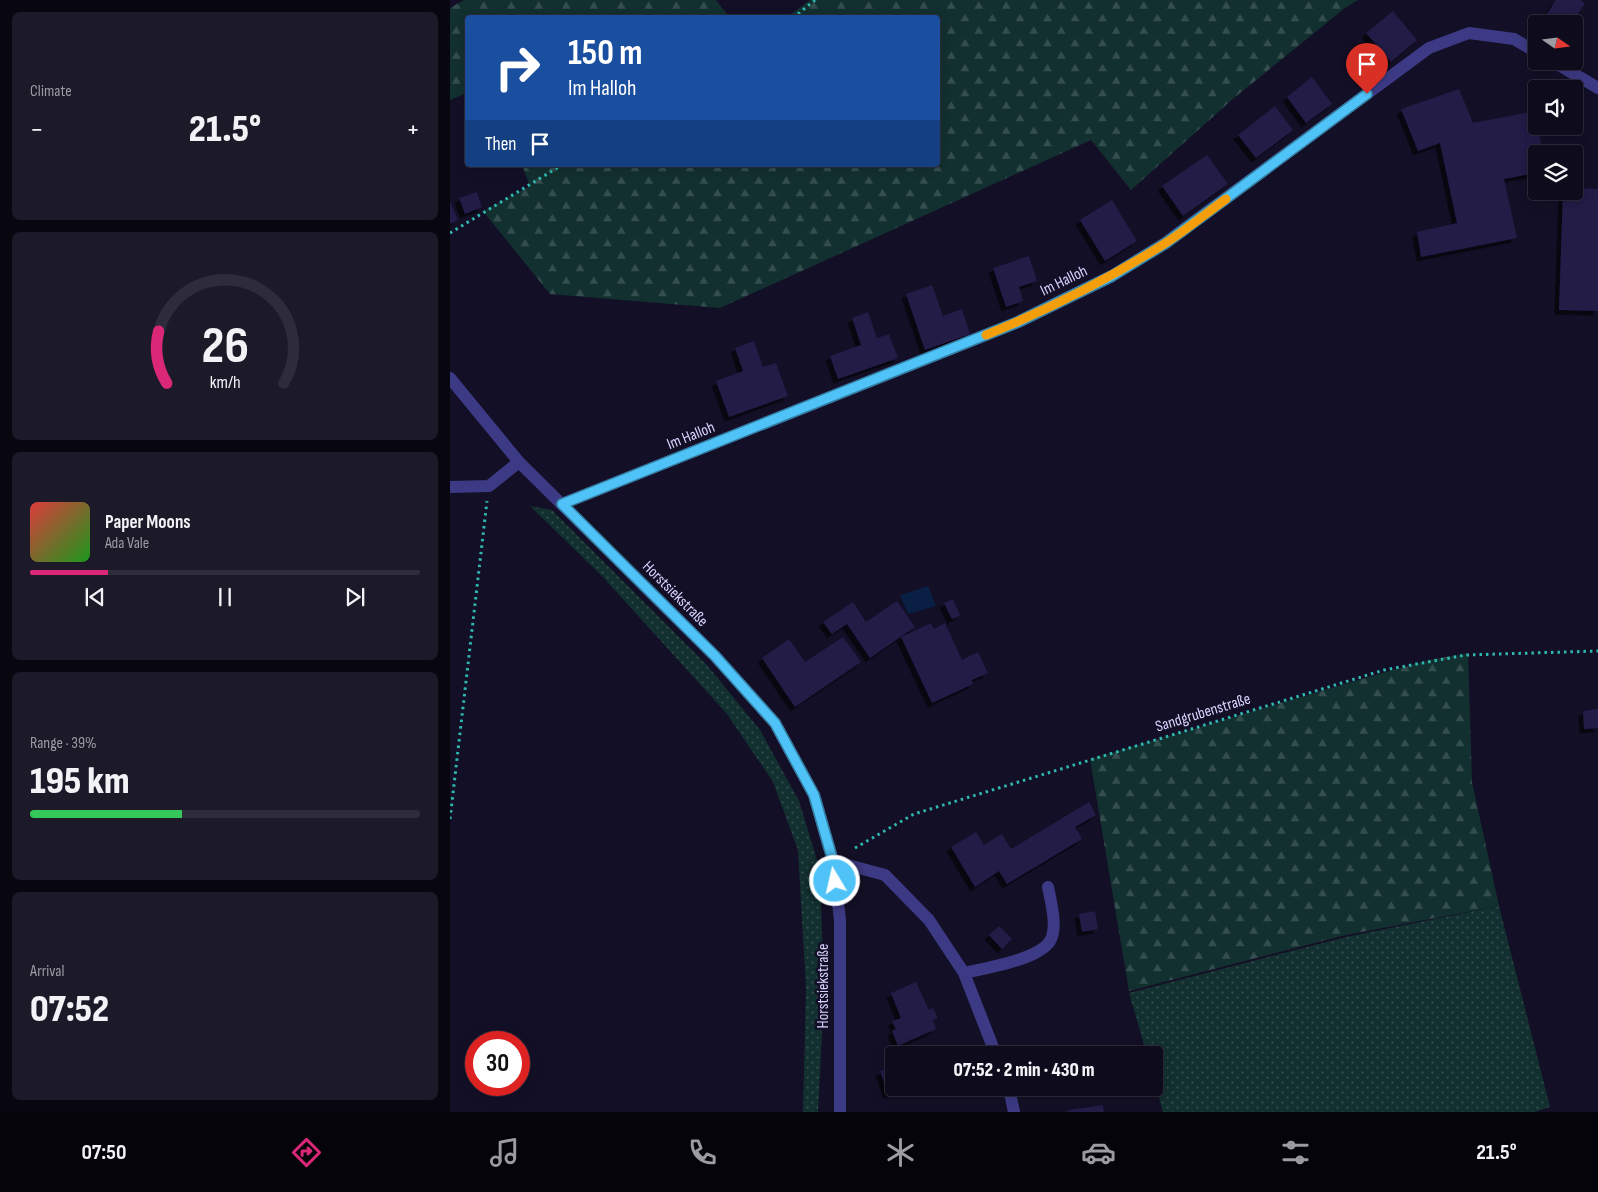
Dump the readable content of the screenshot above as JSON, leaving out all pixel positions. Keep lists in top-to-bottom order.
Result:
{
  "streets": {
    "street": ["Im Halloh", "Horstsiekstraße"],
    "path": ["Sandgrubenstraße"]
  },
  "crossings": [
    ["Im Halloh", "Horstsiekstraße"],
    ["Horstsiekstraße", "Sandgrubenstraße"]
  ],
  "north": "right",
  "page": {
    "tile": [
      "Climate",
      ["Range · 39%", "195 km"],
      ["Arrival", "07:52"]
    ],
    "turn": ["150 m", "Im Halloh"],
    "heat": ["−", "21.5°", "+"],
    "then": "Then",
    "song": ["Paper Moons", "Ada Vale"],
    "limit": "30",
    "trip": "07:52 · 2 min · 430 m",
    "tabs": ["07:50", "21.5°"],
    "gauge": ["26", "km/h"]
  }
}
